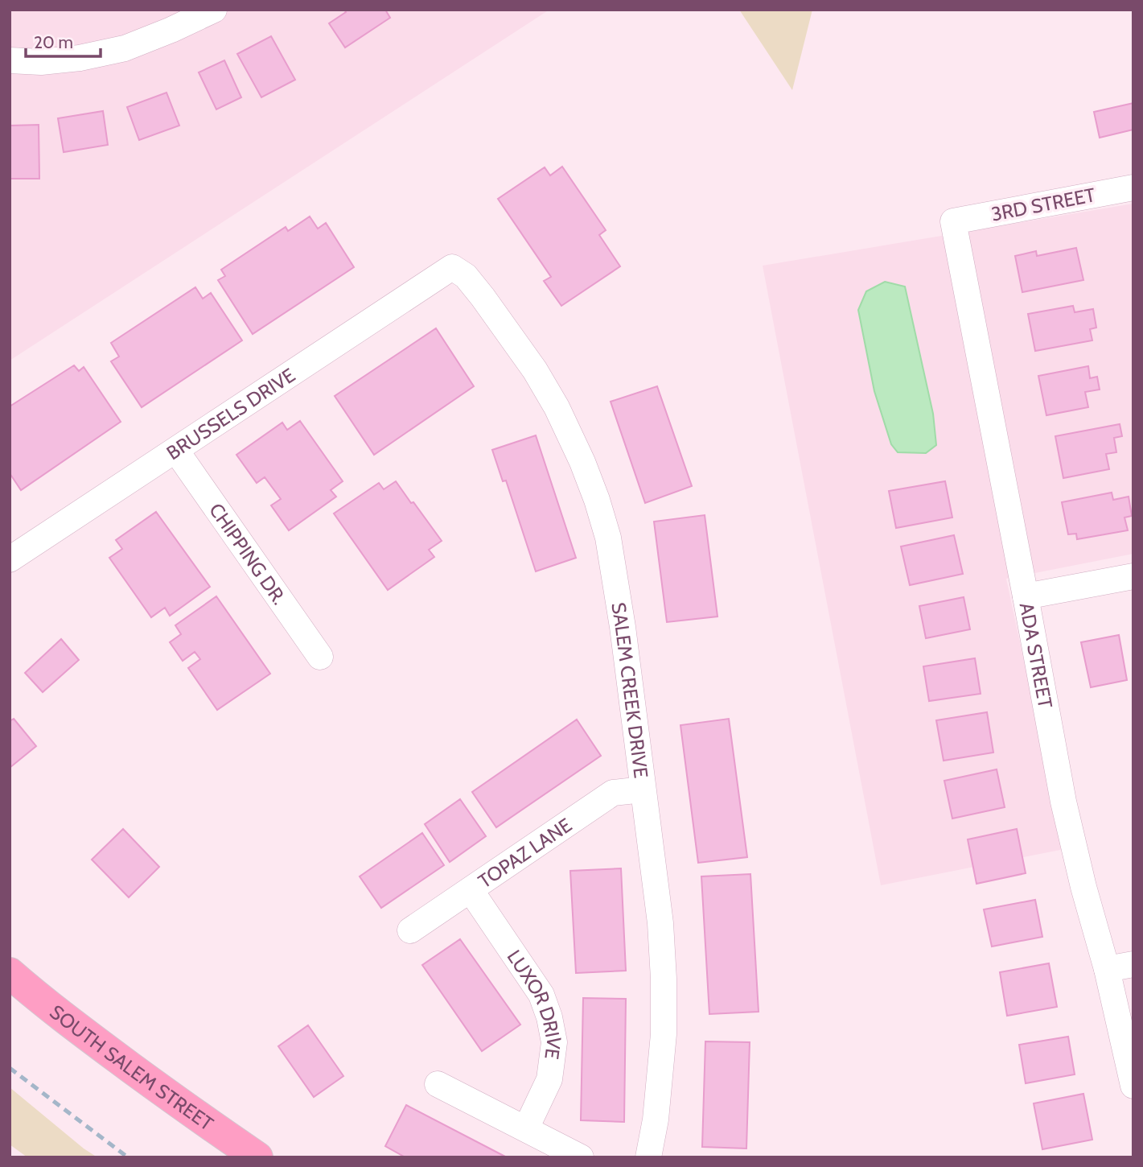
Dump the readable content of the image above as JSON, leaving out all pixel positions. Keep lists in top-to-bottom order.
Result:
{
  "streets": {
    "main road": ["SOUTH SALEM STREET"],
    "street": [
      "3RD STREET",
      "BRUSSELS DRIVE",
      "CHIPPING DR.",
      "ADA STREET",
      "SALEM CREEK DRIVE",
      "TOPAZ LANE",
      "LUXOR DRIVE"
    ]
  },
  "crossings": [
    ["3RD STREET", "ADA STREET"],
    ["BRUSSELS DRIVE", "CHIPPING DR."],
    ["BRUSSELS DRIVE", "SALEM CREEK DRIVE"],
    ["SALEM CREEK DRIVE", "TOPAZ LANE"],
    ["TOPAZ LANE", "LUXOR DRIVE"]
  ],
  "scale_bar": "20 m"
}
